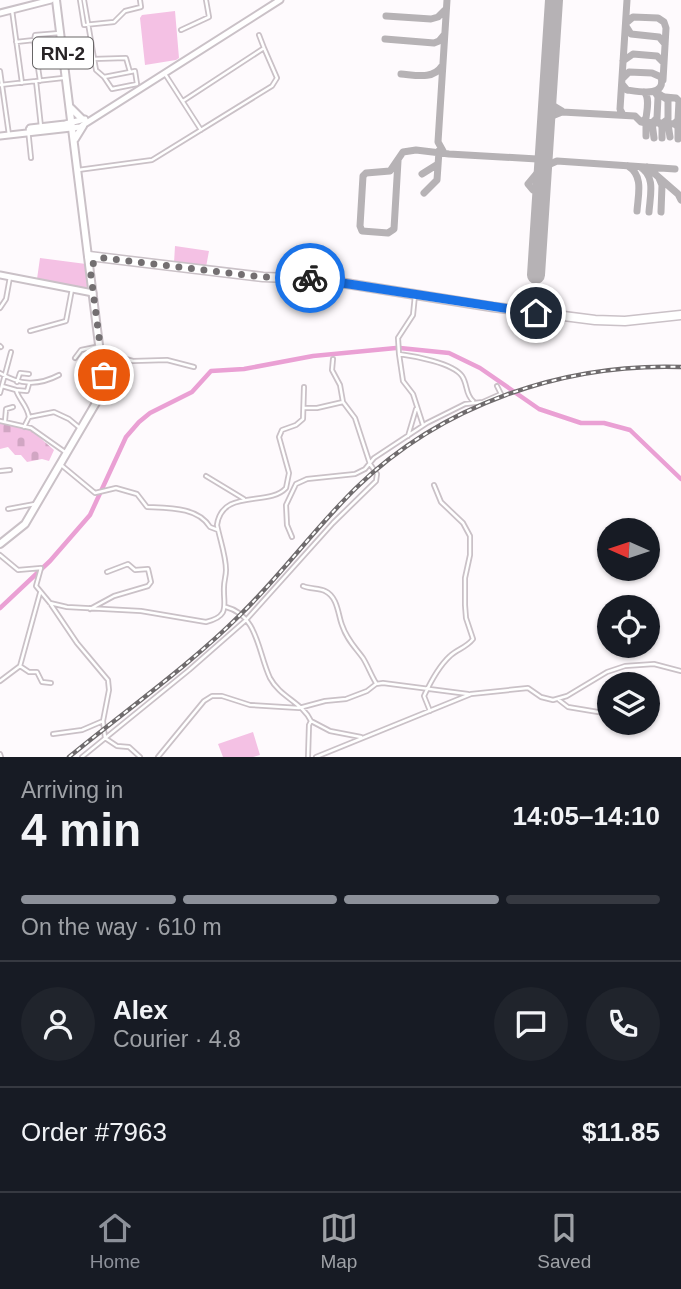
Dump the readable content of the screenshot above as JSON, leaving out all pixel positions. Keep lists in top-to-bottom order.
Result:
{
  "streets": {
    "main road": ["RN-2"]
  },
  "north": "left",
  "page": {
    "heading": ["4 min", "Arriving in", "14:05–14:10"],
    "panel": [
      "Alex",
      "Courier · 4.8",
      "Order #7963",
      "$11.85"
    ],
    "bar": "On the way · 610 m",
    "tabs": ["Home", "Map", "Saved"]
  }
}
